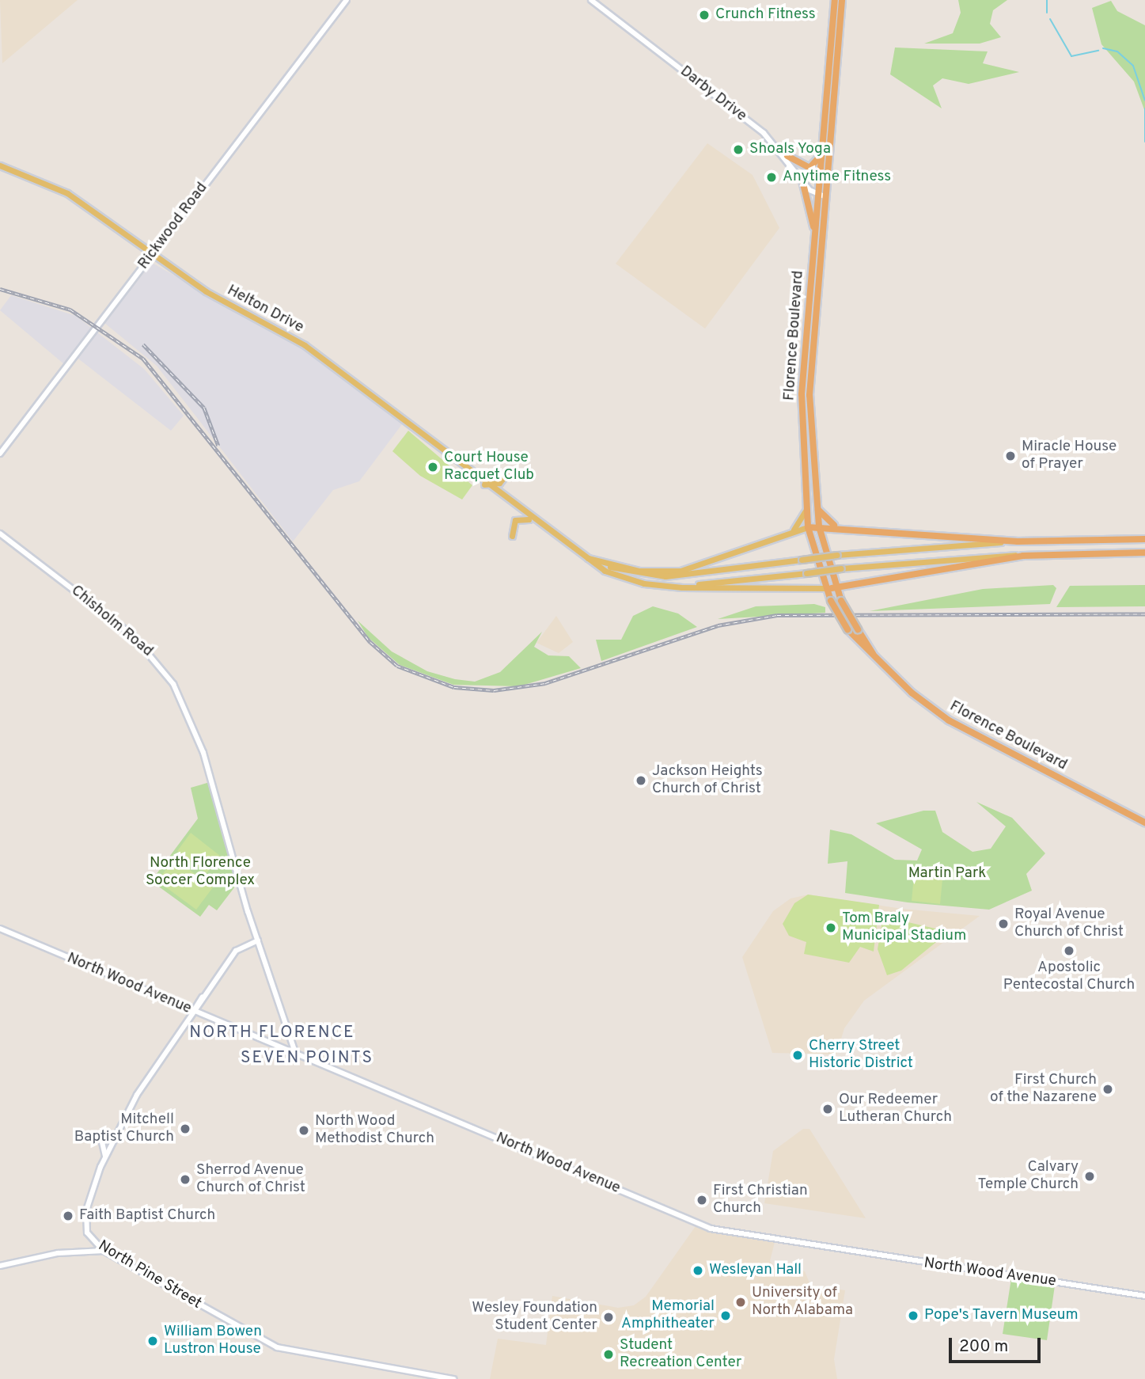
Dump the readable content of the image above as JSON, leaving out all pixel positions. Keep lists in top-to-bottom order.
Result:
{
  "streets": {
    "highway": ["Florence Boulevard"],
    "main road": [
      "Darby Drive",
      "Rickwood Road",
      "Helton Drive",
      "Chisholm Road",
      "North Wood Avenue",
      "North Pine Street"
    ]
  },
  "crossings": [
    ["Darby Drive", "Florence Boulevard"],
    ["Rickwood Road", "Helton Drive"],
    ["Chisholm Road", "North Wood Avenue"],
    ["Chisholm Road", "North Pine Street"],
    ["North Wood Avenue", "North Pine Street"]
  ],
  "districts": ["NORTH FLORENCE", "SEVEN POINTS"],
  "parks": ["North Florence Soccer Complex", "Martin Park"],
  "places": [
    "Crunch Fitness",
    "Shoals Yoga",
    "Anytime Fitness",
    "Miracle House of Prayer",
    "Court House Racquet Club",
    "Jackson Heights Church of Christ",
    "Royal Avenue Church of Christ",
    "Tom Braly Municipal Stadium",
    "Apostolic Pentecostal Church",
    "Cherry Street Historic District",
    "First Church of the Nazarene",
    "Our Redeemer Lutheran Church",
    "Mitchell Baptist Church",
    "North Wood Methodist Church",
    "Calvary Temple Church",
    "Sherrod Avenue Church of Christ",
    "First Christian Church",
    "Faith Baptist Church",
    "Wesleyan Hall",
    "University of North Alabama",
    "Memorial Amphitheater",
    "Pope's Tavern Museum",
    "Wesley Foundation Student Center",
    "William Bowen Lustron House",
    "Student Recreation Center"
  ],
  "scale_bar": "200 m"
}
